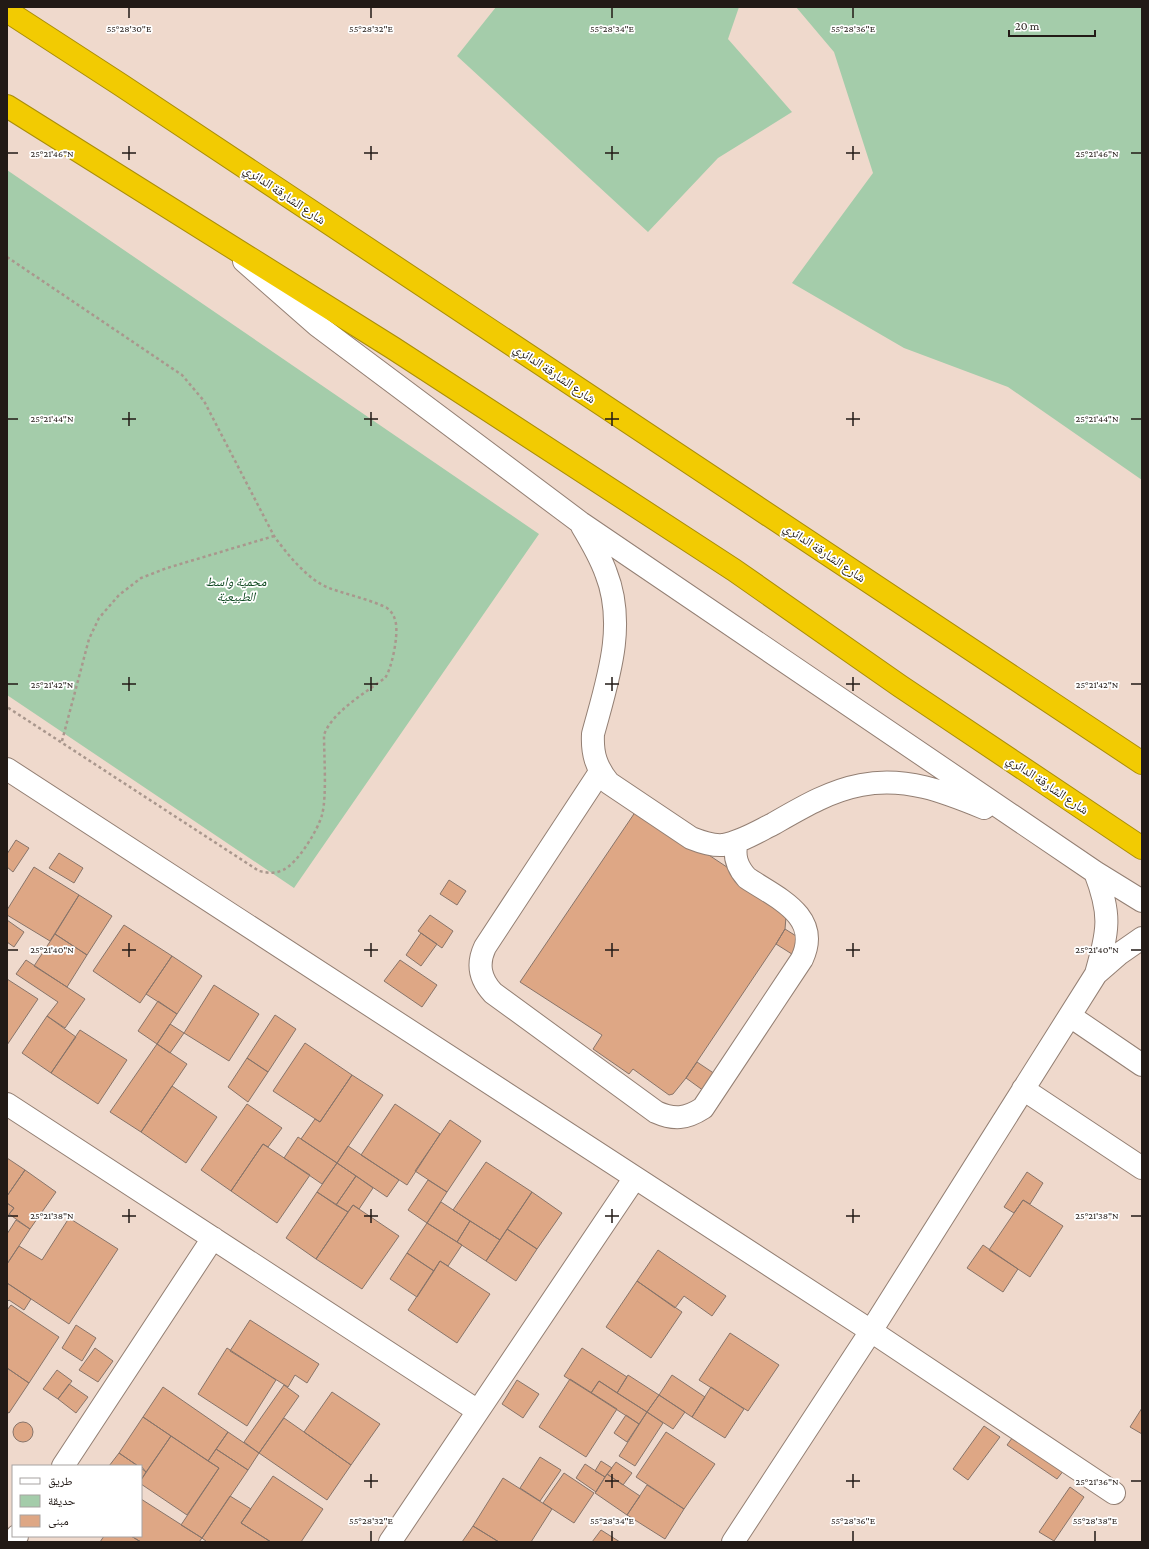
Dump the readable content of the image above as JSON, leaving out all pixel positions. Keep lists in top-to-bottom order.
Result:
{
  "streets": {
    "highway": ["شارع الشارقة الدائري"]
  },
  "parks": ["محمية واسط الطبيعية"],
  "legend": ["طريق", "حديقة", "مبنى"],
  "scale_bar": "20 m",
  "coordinates": [
    "55°28'30\"E",
    "55°28'32\"E",
    "55°28'34\"E",
    "55°28'36\"E",
    "25°21'46\"N",
    "25°21'44\"N",
    "25°21'42\"N",
    "25°21'40\"N",
    "25°21'38\"N",
    "25°21'36\"N",
    "55°28'38\"E"
  ]
}
